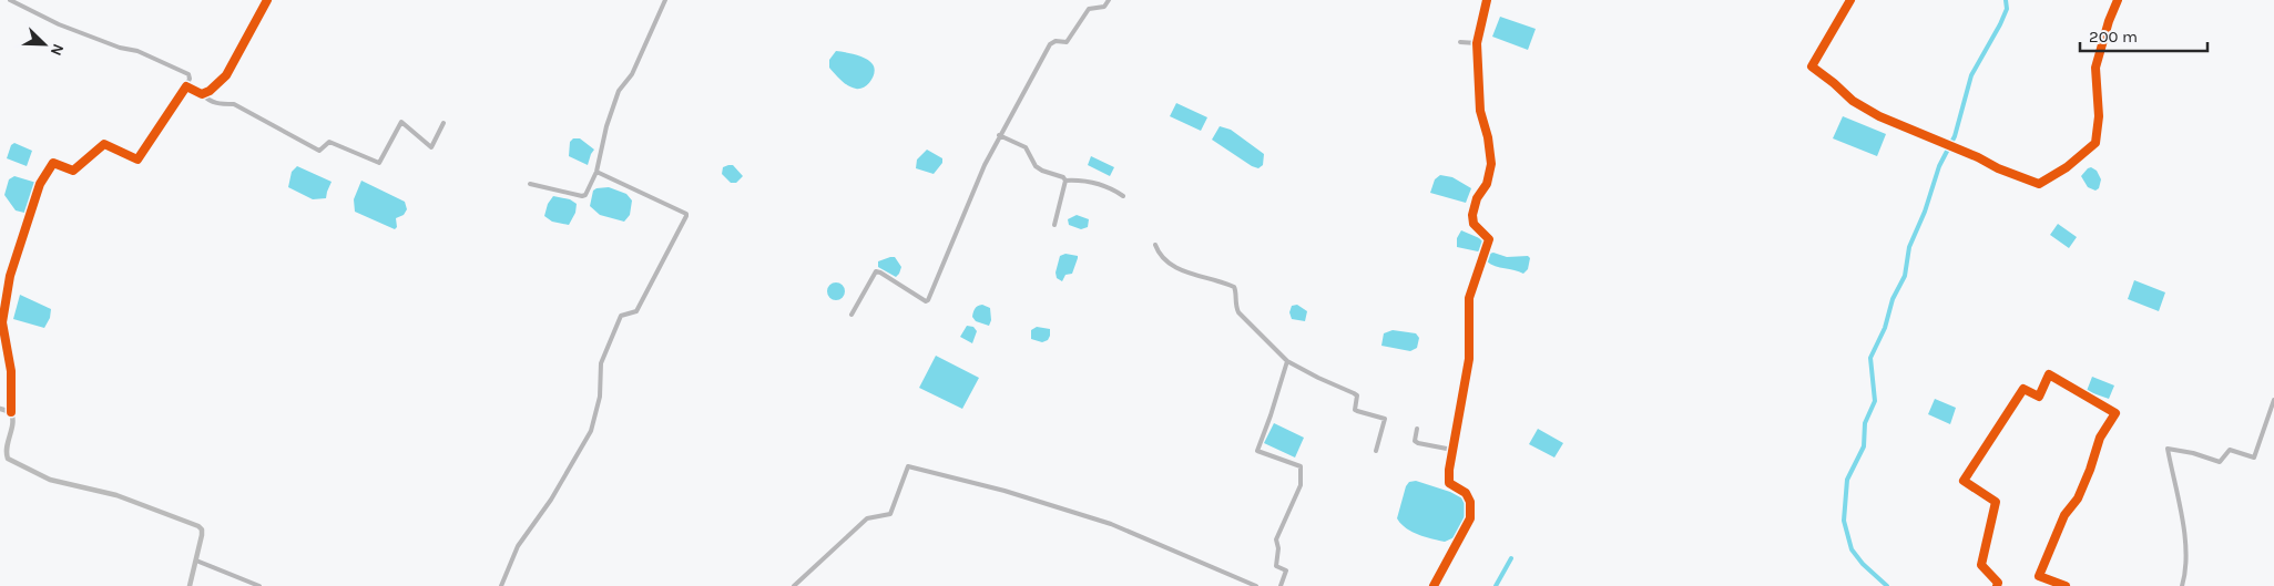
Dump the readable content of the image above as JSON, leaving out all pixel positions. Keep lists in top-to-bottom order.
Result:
{
  "scale_bar": "200 m",
  "north": "bottom right"
}
